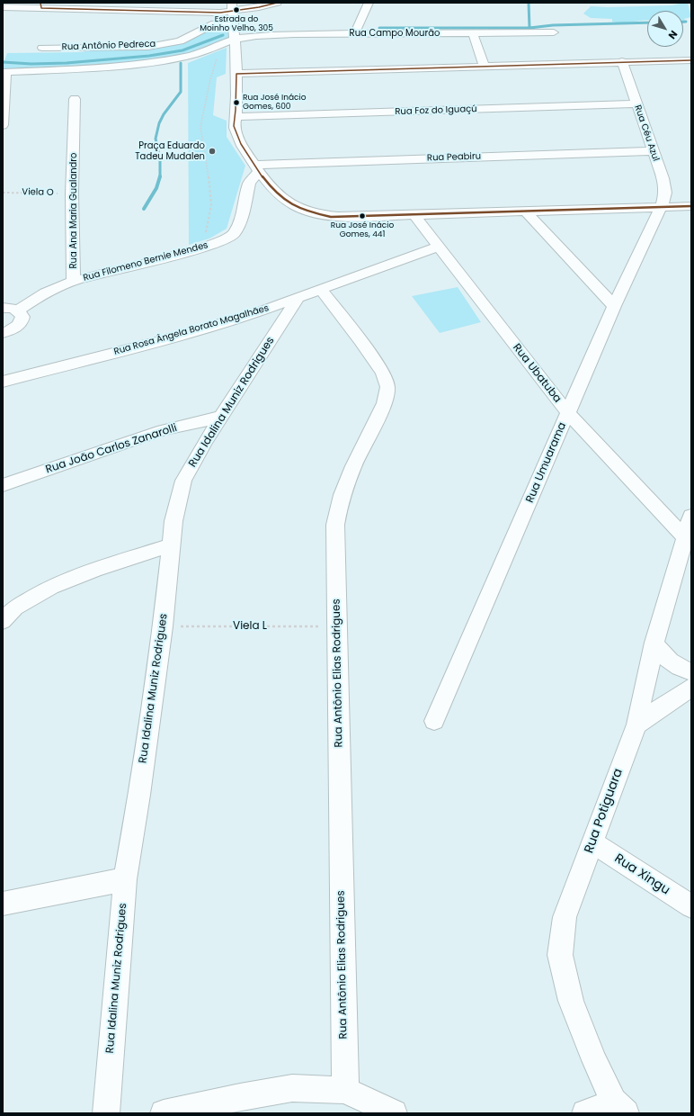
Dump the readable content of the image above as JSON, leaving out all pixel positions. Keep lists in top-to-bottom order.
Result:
{
  "streets": {
    "street": [
      "Rua Campo Mourão",
      "Rua Antônio Pedreca",
      "Rua Foz do Iguaçú",
      "Rua Céu Azul",
      "Rua Peabiru",
      "Rua Ana Maria Gualandro",
      "Rua Filomeno Bernie Mendes",
      "Rua Rosa Ângela Borato Magalhães",
      "Rua Ubatuba",
      "Rua Idalina Muniz Rodrigues",
      "Rua João Carlos Zanarolli",
      "Rua Umuarama",
      "Rua Antônio Elias Rodrigues",
      "Rua Potiguara",
      "Rua Xingu"
    ],
    "path": ["Viela O", "Viela L"]
  },
  "crossings": [
    ["Rua Foz do Iguaçú", "Rua Céu Azul"],
    ["Rua Céu Azul", "Rua Peabiru"],
    ["Rua Céu Azul", "Rua Umuarama"],
    ["Rua Peabiru", "Rua Filomeno Bernie Mendes"],
    ["Viela O", "Rua Ana Maria Gualandro"],
    ["Rua Ana Maria Gualandro", "Rua Filomeno Bernie Mendes"],
    ["Rua Rosa Ângela Borato Magalhães", "Rua Ubatuba"],
    ["Rua Rosa Ângela Borato Magalhães", "Rua Idalina Muniz Rodrigues"],
    ["Rua Rosa Ângela Borato Magalhães", "Rua Antônio Elias Rodrigues"],
    ["Rua Ubatuba", "Rua Umuarama"],
    ["Rua Ubatuba", "Rua Potiguara"],
    ["Rua Idalina Muniz Rodrigues", "Rua João Carlos Zanarolli"],
    ["Rua Idalina Muniz Rodrigues", "Viela L"],
    ["Viela L", "Rua Antônio Elias Rodrigues"],
    ["Rua Potiguara", "Rua Xingu"]
  ],
  "places": [
    "Estrada do Moinho Velho, 305",
    "Rua José Inácio Gomes, 600",
    "Praça Eduardo Tadeu Mudalen",
    "Rua José Inácio Gomes, 441"
  ],
  "north": "bottom right"
}
